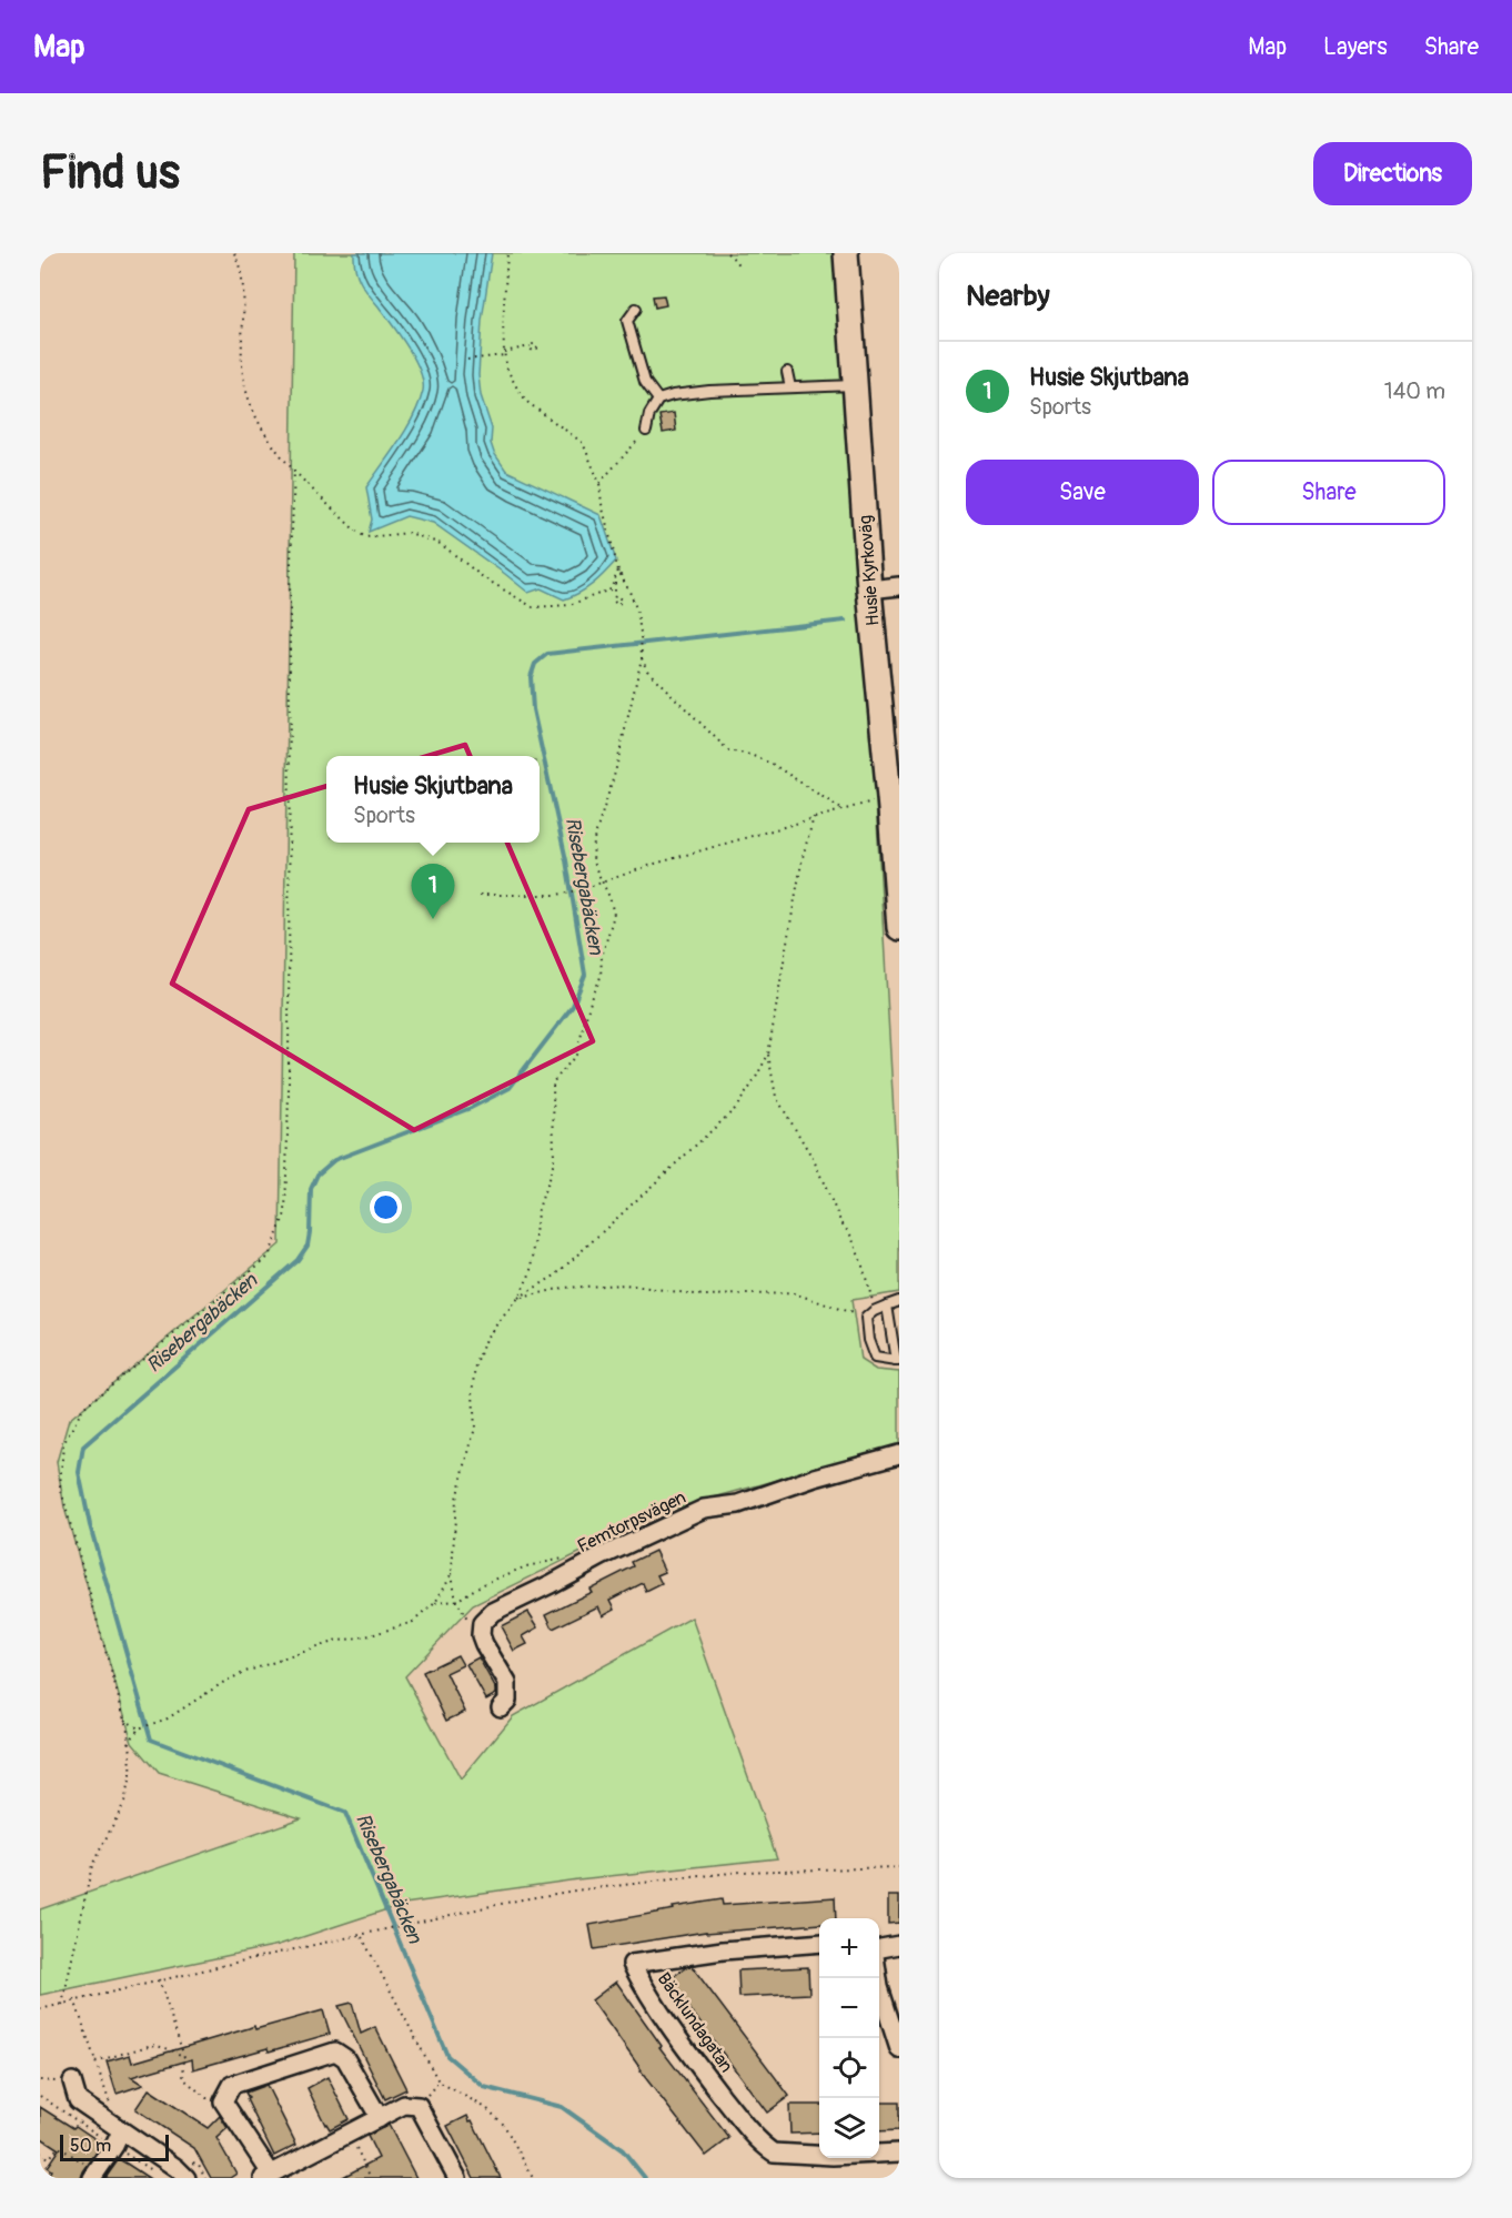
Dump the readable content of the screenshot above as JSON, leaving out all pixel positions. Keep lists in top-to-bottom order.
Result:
{
  "streets": {
    "street": ["Husie Kyrkoväg", "Femtorpsvägen", "Bäcklundagatan"]
  },
  "water": ["Risebergabäcken"],
  "scale_bar": "50 m",
  "page": {
    "header": "Map",
    "nav": ["Map", "Layers", "Share"],
    "buttons": [
      "Directions",
      ["Save", "Share"]
    ],
    "title": "Find us",
    "heading": "Nearby",
    "list": [
      {
        "mark": "1",
        "name": "Husie Skjutbana",
        "note": "Sports",
        "value": "140 m"
      }
    ],
    "popup": ["Husie Skjutbana", "Sports"],
    "pins": "1",
    "map_buttons": ["+", "−"],
    "scale": "50 m"
  }
}
